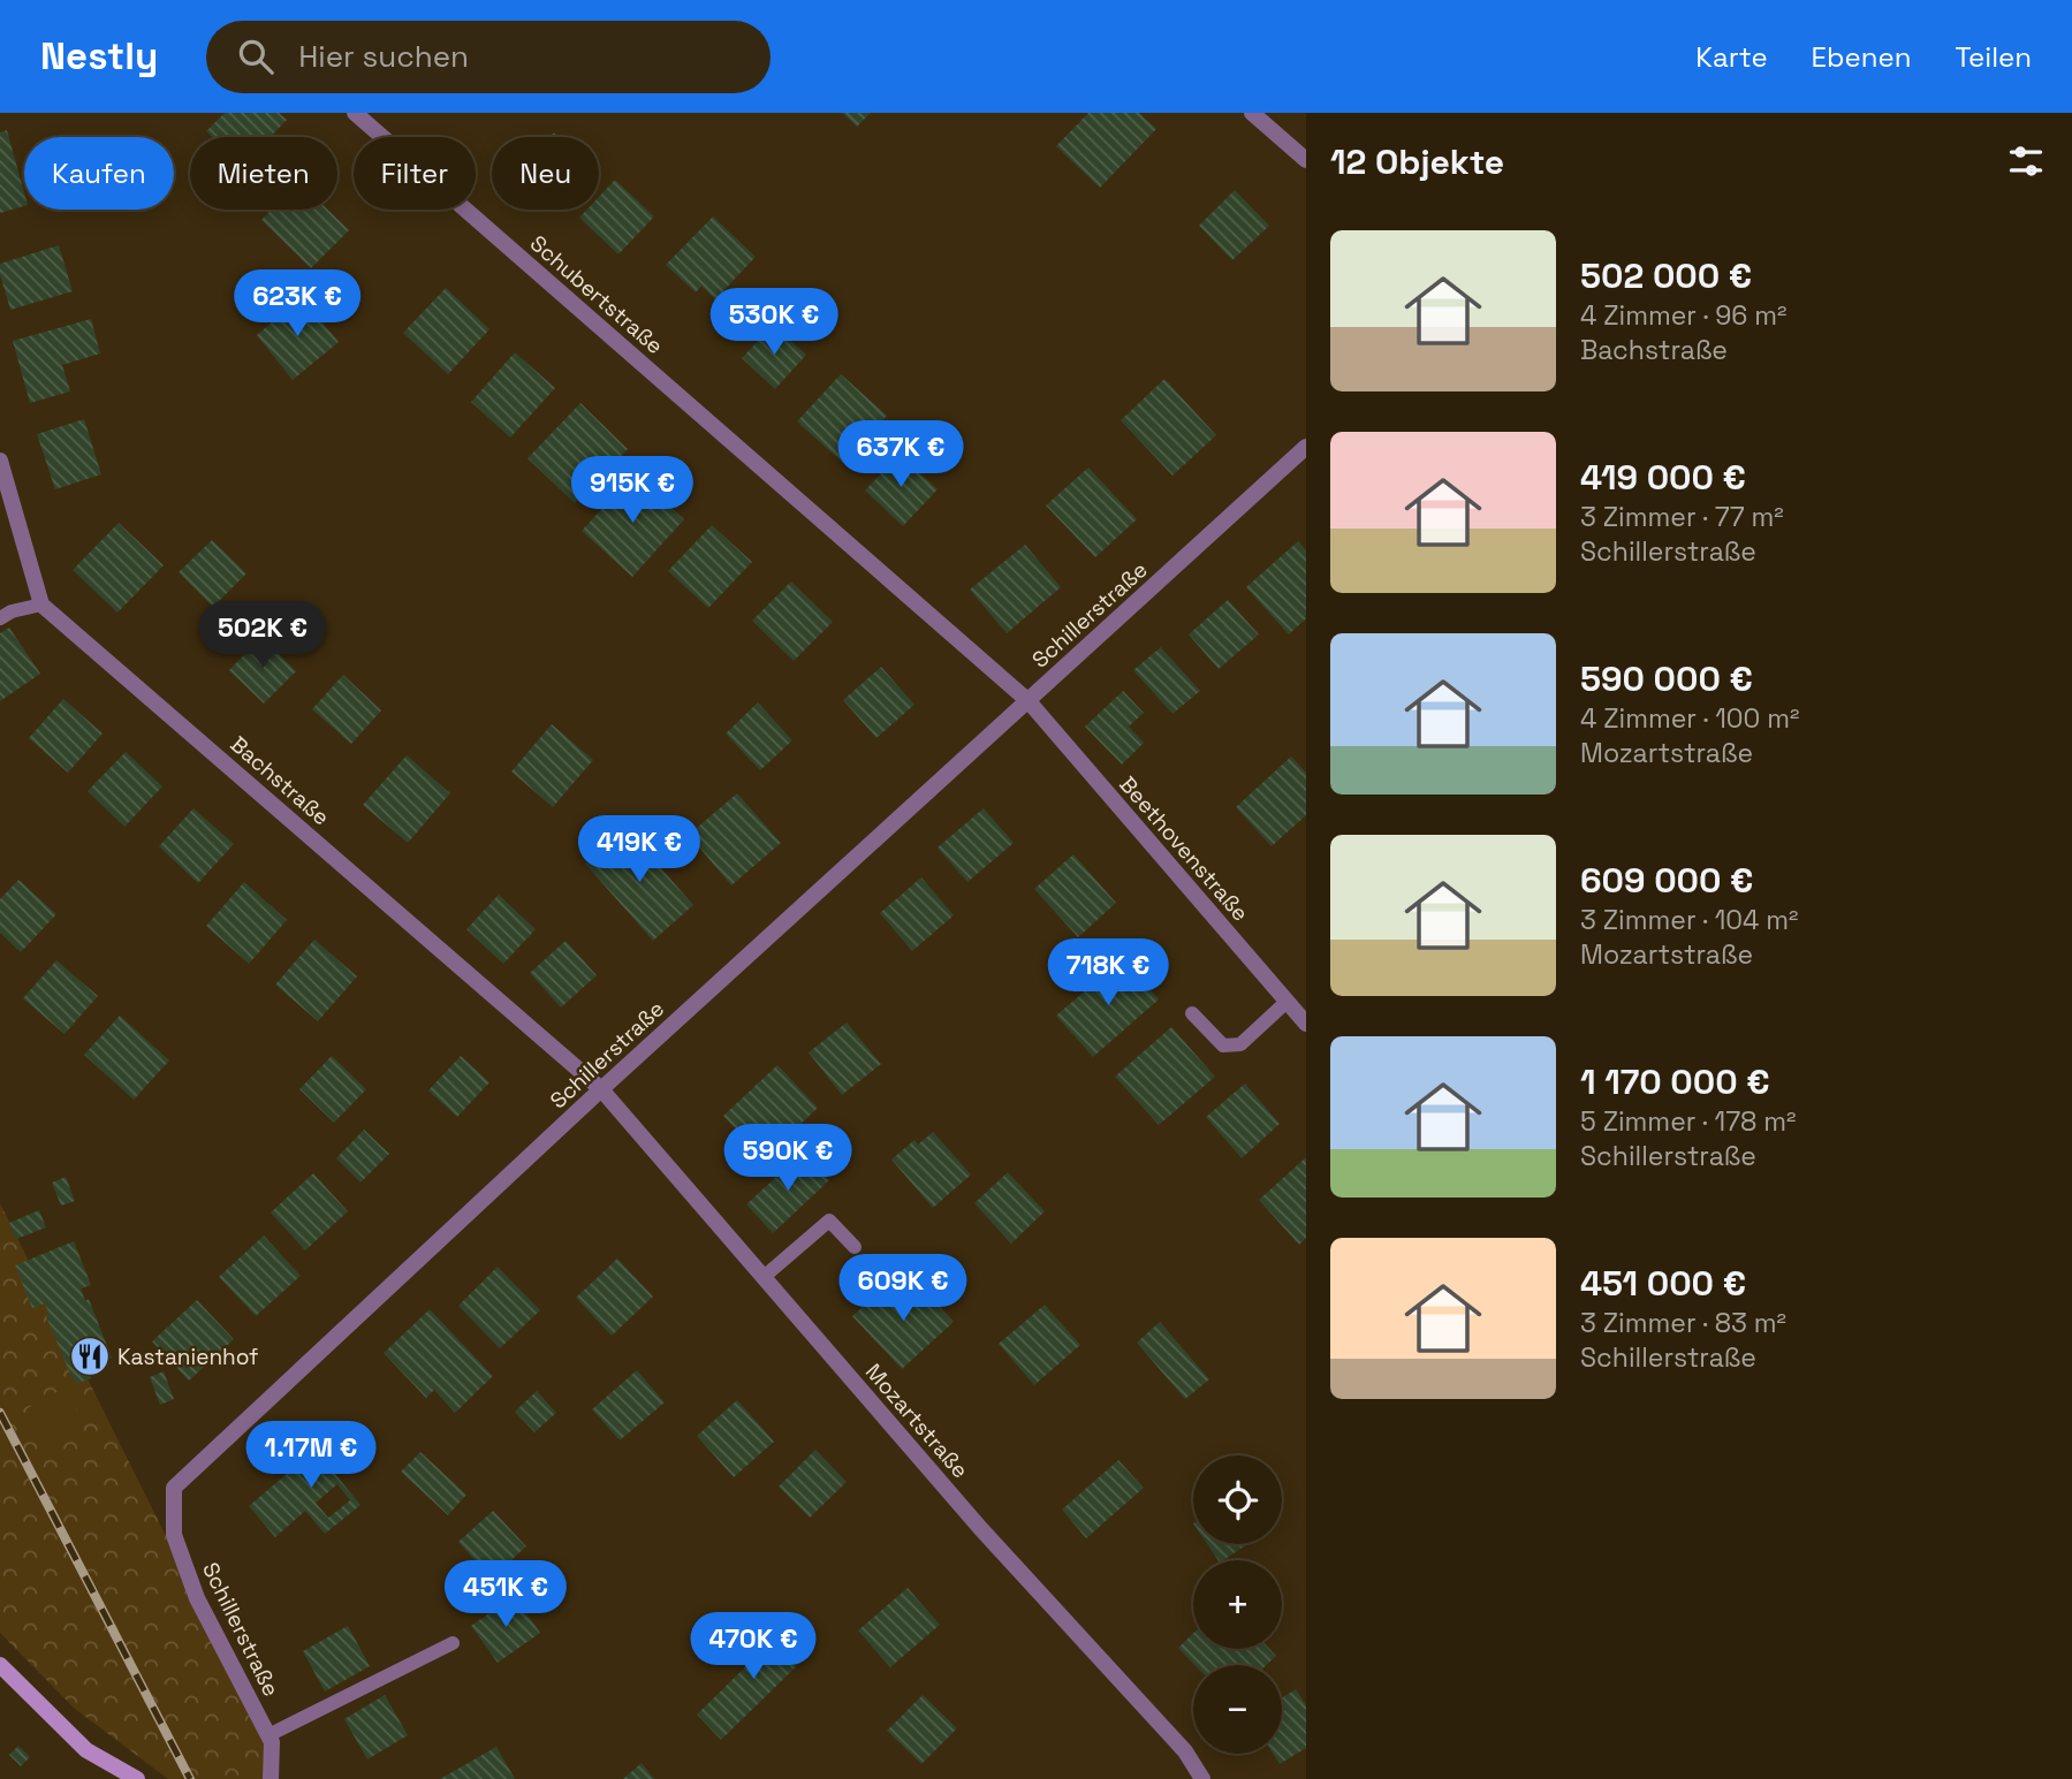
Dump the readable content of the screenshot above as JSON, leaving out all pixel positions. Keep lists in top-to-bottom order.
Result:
{
  "streets": {
    "street": [
      "Schubertstraße",
      "Schillerstraße",
      "Bachstraße",
      "Beethovenstraße",
      "Mozartstraße"
    ]
  },
  "crossings": [
    ["Schubertstraße", "Schillerstraße"],
    ["Schubertstraße", "Beethovenstraße"],
    ["Schillerstraße", "Bachstraße"],
    ["Schillerstraße", "Beethovenstraße"],
    ["Schillerstraße", "Mozartstraße"],
    ["Bachstraße", "Mozartstraße"]
  ],
  "places": {
    "restaurant": ["Kastanienhof"]
  },
  "page": {
    "header": "Nestly",
    "search": "Hier suchen",
    "nav": ["Karte", "Ebenen", "Teilen"],
    "heading": "12 Objekte",
    "chip": [
      "Kaufen",
      "Mieten",
      "Filter",
      "Neu"
    ],
    "list": [
      {
        "name": "502 000 €",
        "note": "4 Zimmer · 96 m² · Bachstraße"
      },
      {
        "name": "419 000 €",
        "note": "3 Zimmer · 77 m² · Schillerstraße"
      },
      {
        "name": "590 000 €",
        "note": "4 Zimmer · 100 m² · Mozartstraße"
      },
      {
        "name": "609 000 €",
        "note": "3 Zimmer · 104 m² · Mozartstraße"
      },
      {
        "name": "1 170 000 €",
        "note": "5 Zimmer · 178 m² · Schillerstraße"
      },
      {
        "name": "451 000 €",
        "note": "3 Zimmer · 83 m² · Schillerstraße"
      }
    ],
    "price": [
      "623K €",
      "530K €",
      "637K €",
      "915K €",
      "502K €",
      "419K €",
      "718K €",
      "590K €",
      "609K €",
      "1.17M €",
      "451K €",
      "470K €"
    ],
    "map_buttons": ["+", "−"]
  }
}
